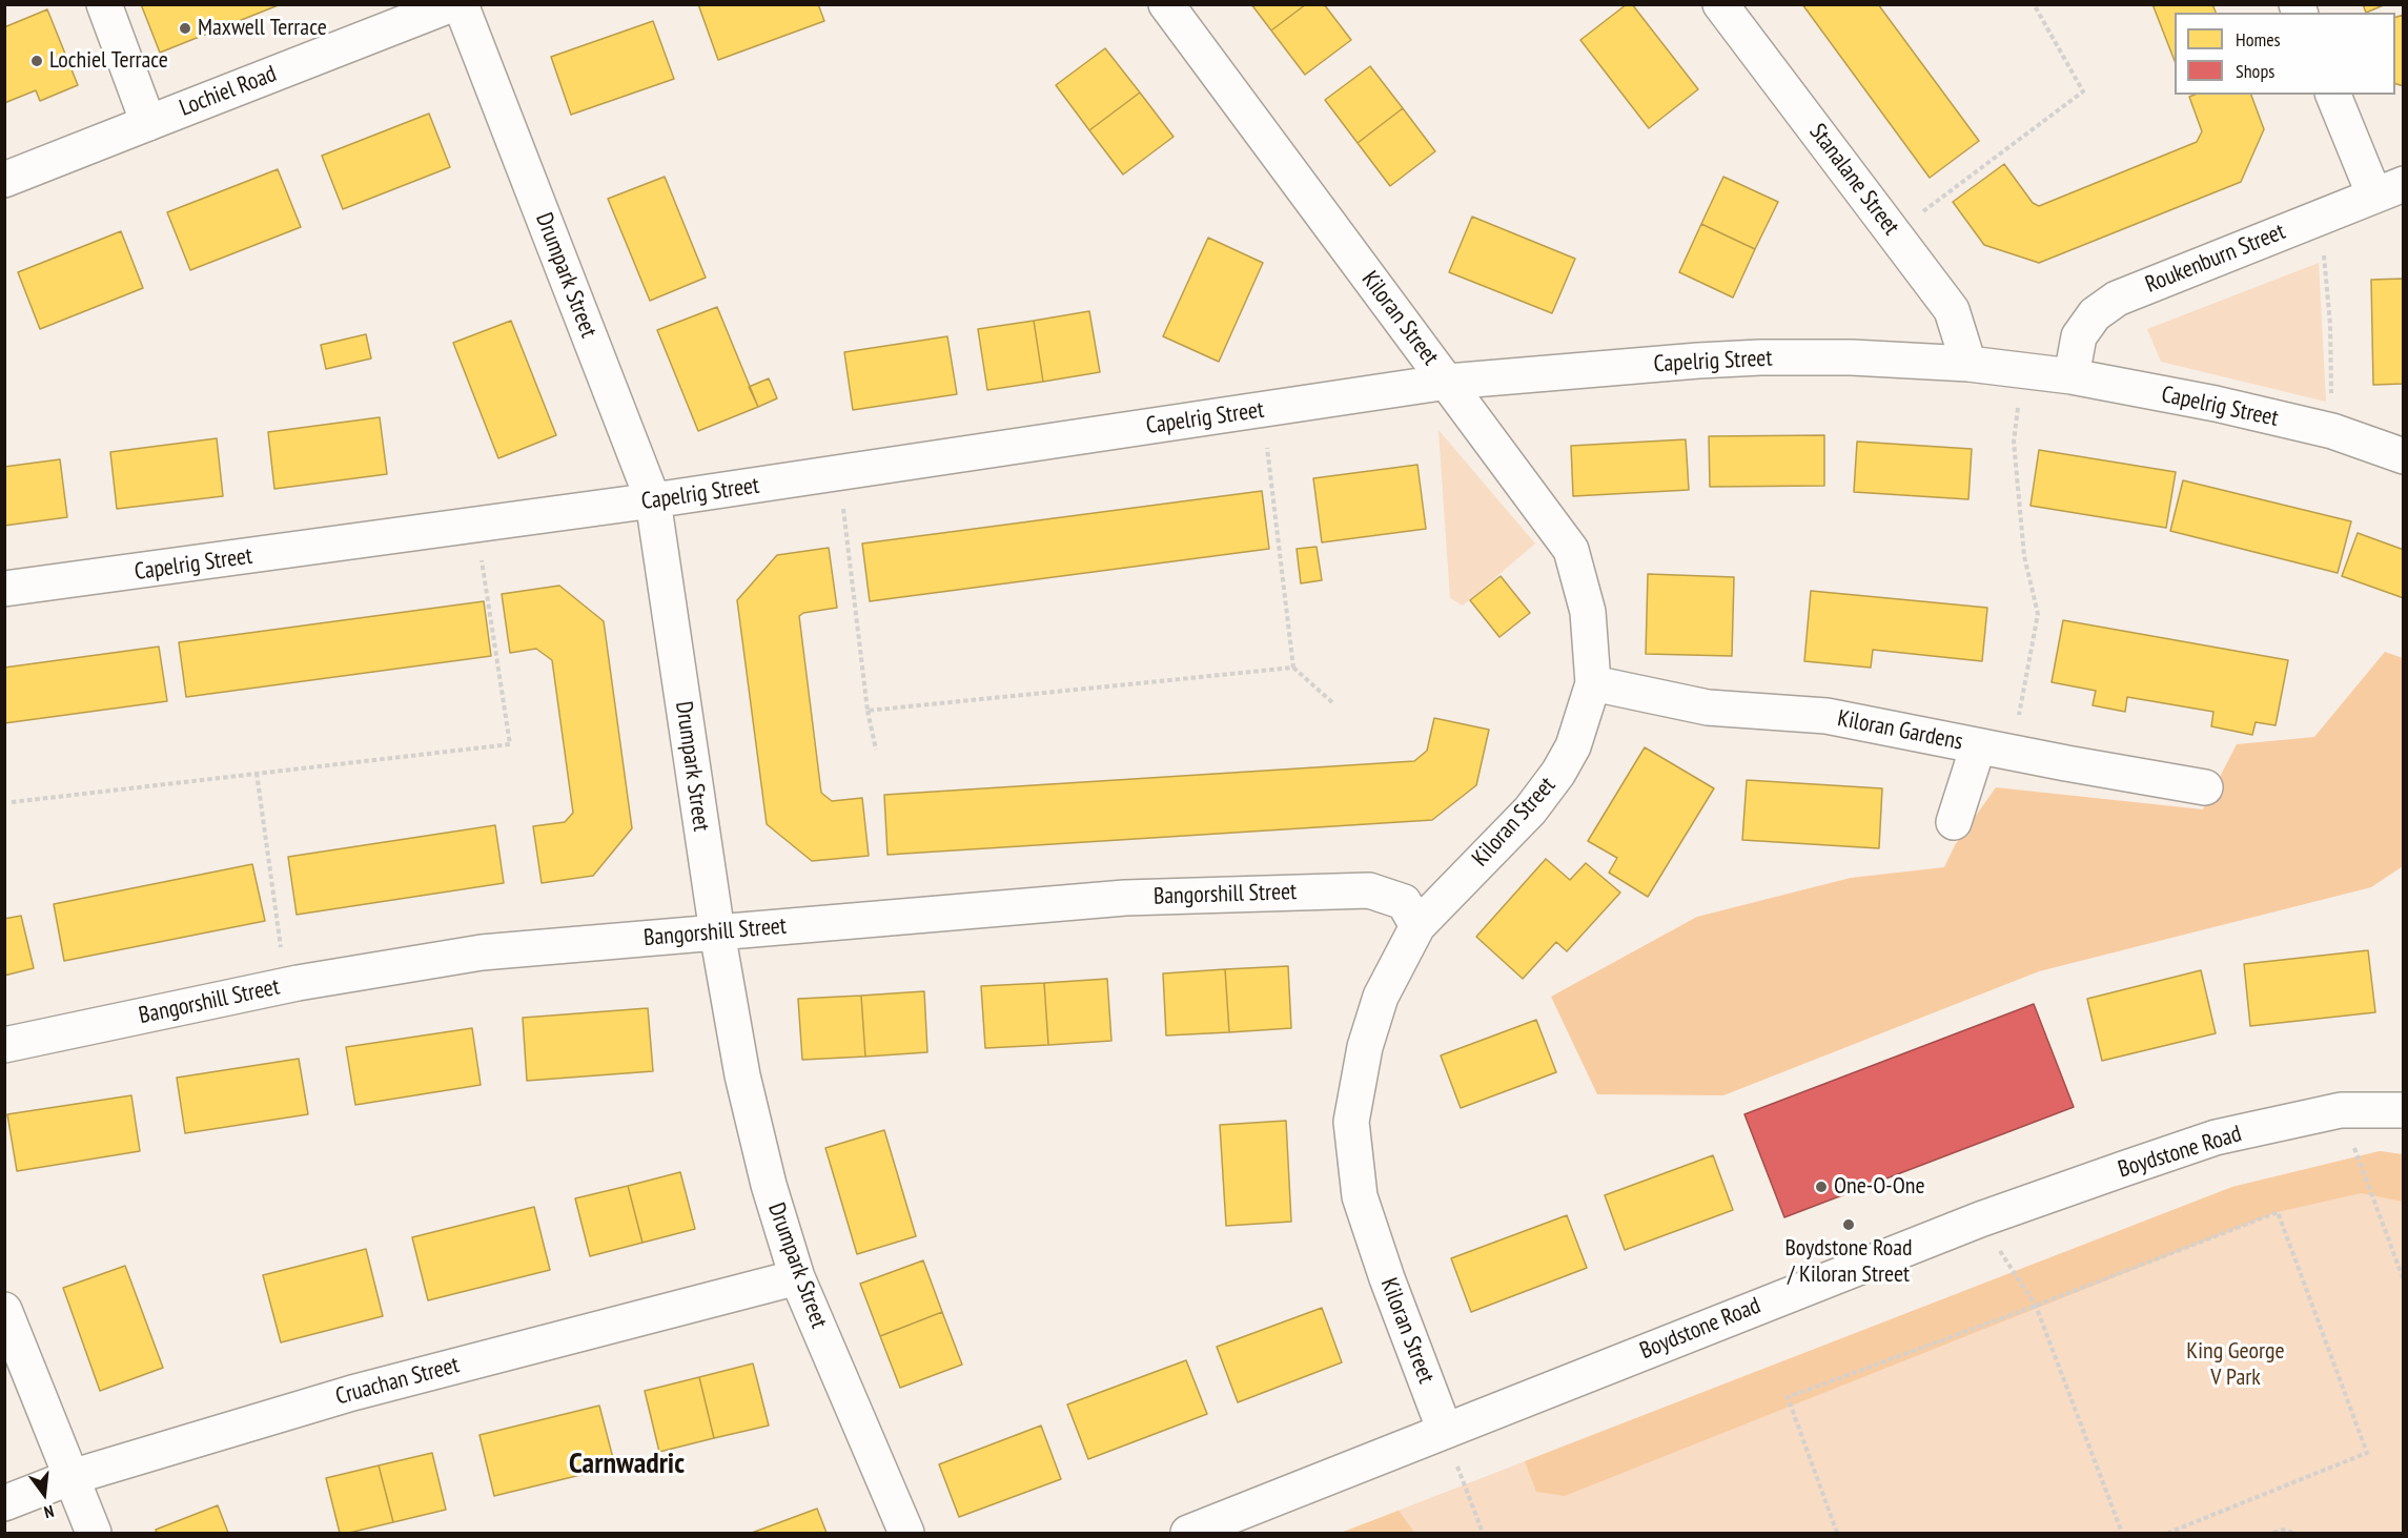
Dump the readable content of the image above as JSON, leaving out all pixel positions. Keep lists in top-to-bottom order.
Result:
{
  "streets": {
    "street": [
      "Lochiel Road",
      "Stanalane Street",
      "Roukenburn Street",
      "Drumpark Street",
      "Kiloran Street",
      "Capelrig Street",
      "Kiloran Gardens",
      "Bangorshill Street",
      "Boydstone Road",
      "Cruachan Street"
    ]
  },
  "crossings": [
    ["Stanalane Street", "Capelrig Street"],
    ["Roukenburn Street", "Capelrig Street"],
    ["Drumpark Street", "Capelrig Street"],
    ["Drumpark Street", "Bangorshill Street"],
    ["Drumpark Street", "Cruachan Street"],
    ["Kiloran Street", "Capelrig Street"],
    ["Kiloran Street", "Kiloran Gardens"],
    ["Kiloran Street", "Bangorshill Street"],
    ["Kiloran Street", "Boydstone Road"]
  ],
  "districts": ["Carnwadric"],
  "parks": ["King George V Park"],
  "places": [
    "Maxwell Terrace",
    "Lochiel Terrace",
    "One-O-One",
    "Boydstone Road / Kiloran Street"
  ],
  "legend": ["Homes", "Shops"],
  "north": "bottom"
}
